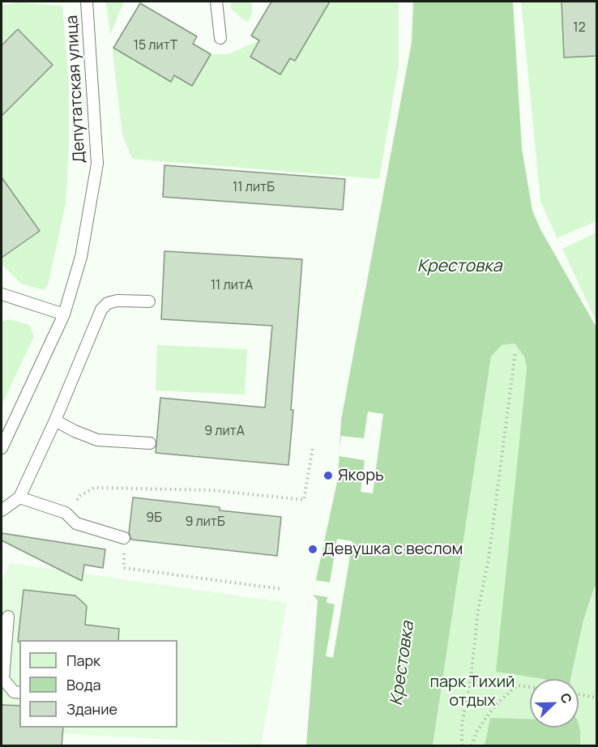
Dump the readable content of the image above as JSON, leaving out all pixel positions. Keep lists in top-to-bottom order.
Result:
{
  "streets": {
    "lane": ["Депутатская улица"]
  },
  "water": ["Крестовка"],
  "parks": ["парк Тихий отдых"],
  "places": ["Якорь", "Девушка с веслом"],
  "house_numbers": [
    "12",
    "15 литТ",
    "11 литБ",
    "11 литА",
    "9 литА",
    "9Б",
    "9 литБ"
  ],
  "legend": ["Парк", "Вода", "Здание"],
  "north": "top right"
}
